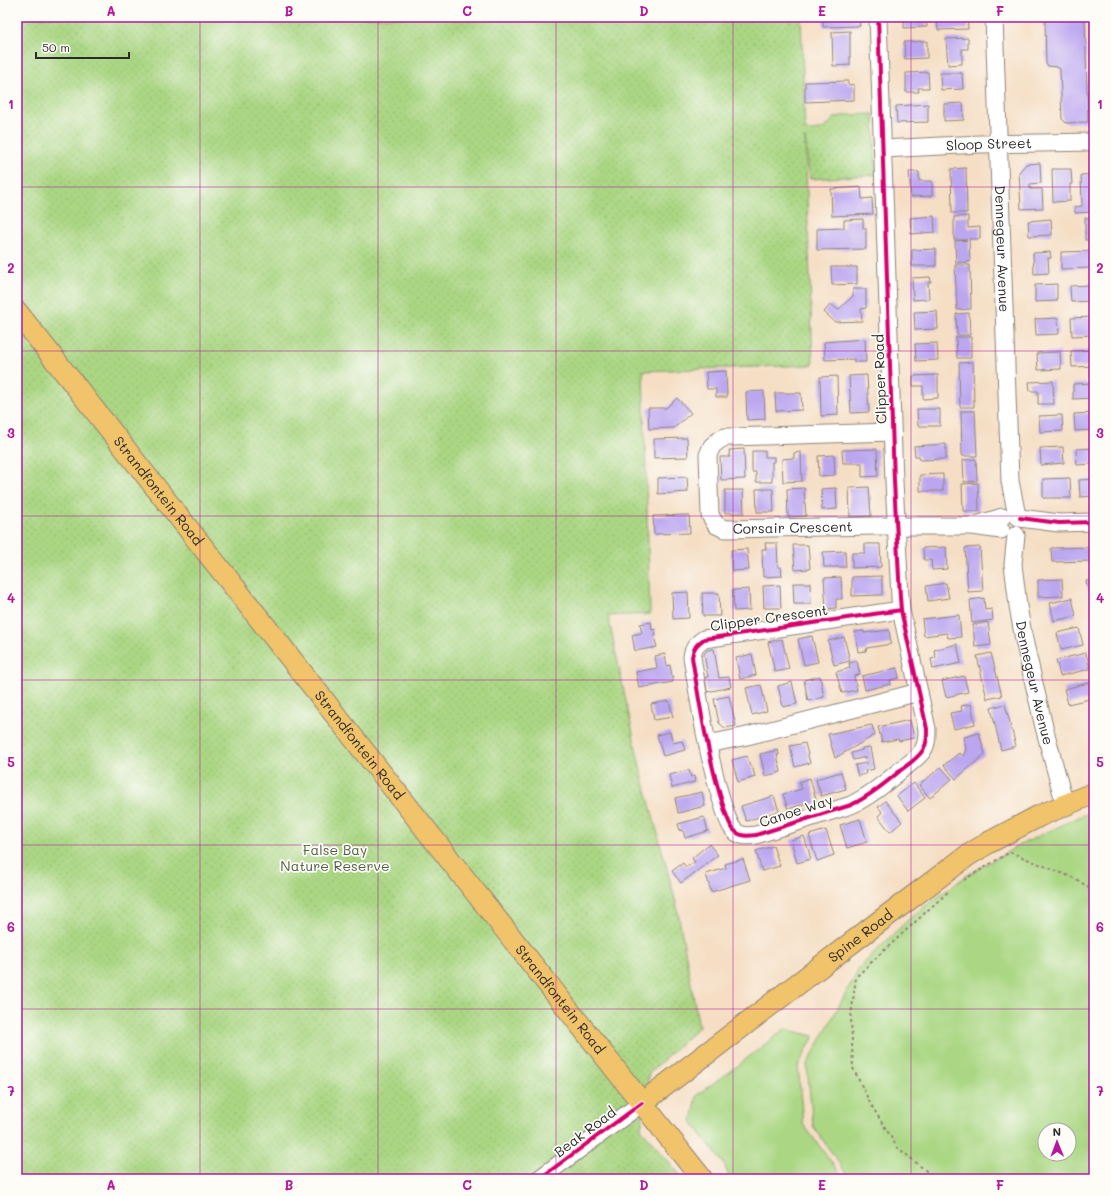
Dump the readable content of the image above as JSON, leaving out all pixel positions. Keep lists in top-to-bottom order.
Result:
{
  "streets": {
    "main road": ["Strandfontein Road", "Spine Road"],
    "street": [
      "Sloop Street",
      "Dennegeur Avenue",
      "Clipper Road",
      "Corsair Crescent",
      "Clipper Crescent",
      "Canoe Way",
      "Beak Road"
    ]
  },
  "crossings": [
    ["Sloop Street", "Dennegeur Avenue"],
    ["Sloop Street", "Clipper Road"],
    ["Dennegeur Avenue", "Corsair Crescent"],
    ["Dennegeur Avenue", "Spine Road"],
    ["Clipper Road", "Corsair Crescent"],
    ["Clipper Road", "Clipper Crescent"],
    ["Clipper Road", "Canoe Way"],
    ["Strandfontein Road", "Spine Road"],
    ["Strandfontein Road", "Beak Road"],
    ["Clipper Crescent", "Canoe Way"],
    ["Spine Road", "Beak Road"]
  ],
  "parks": ["False Bay Nature Reserve"],
  "scale_bar": "50 m",
  "north": "top",
  "grid": {
    "columns": [
      "A",
      "B",
      "C",
      "D",
      "E",
      "F"
    ],
    "rows": [
      "1",
      "2",
      "3",
      "4",
      "5",
      "6",
      "7"
    ]
  }
}
